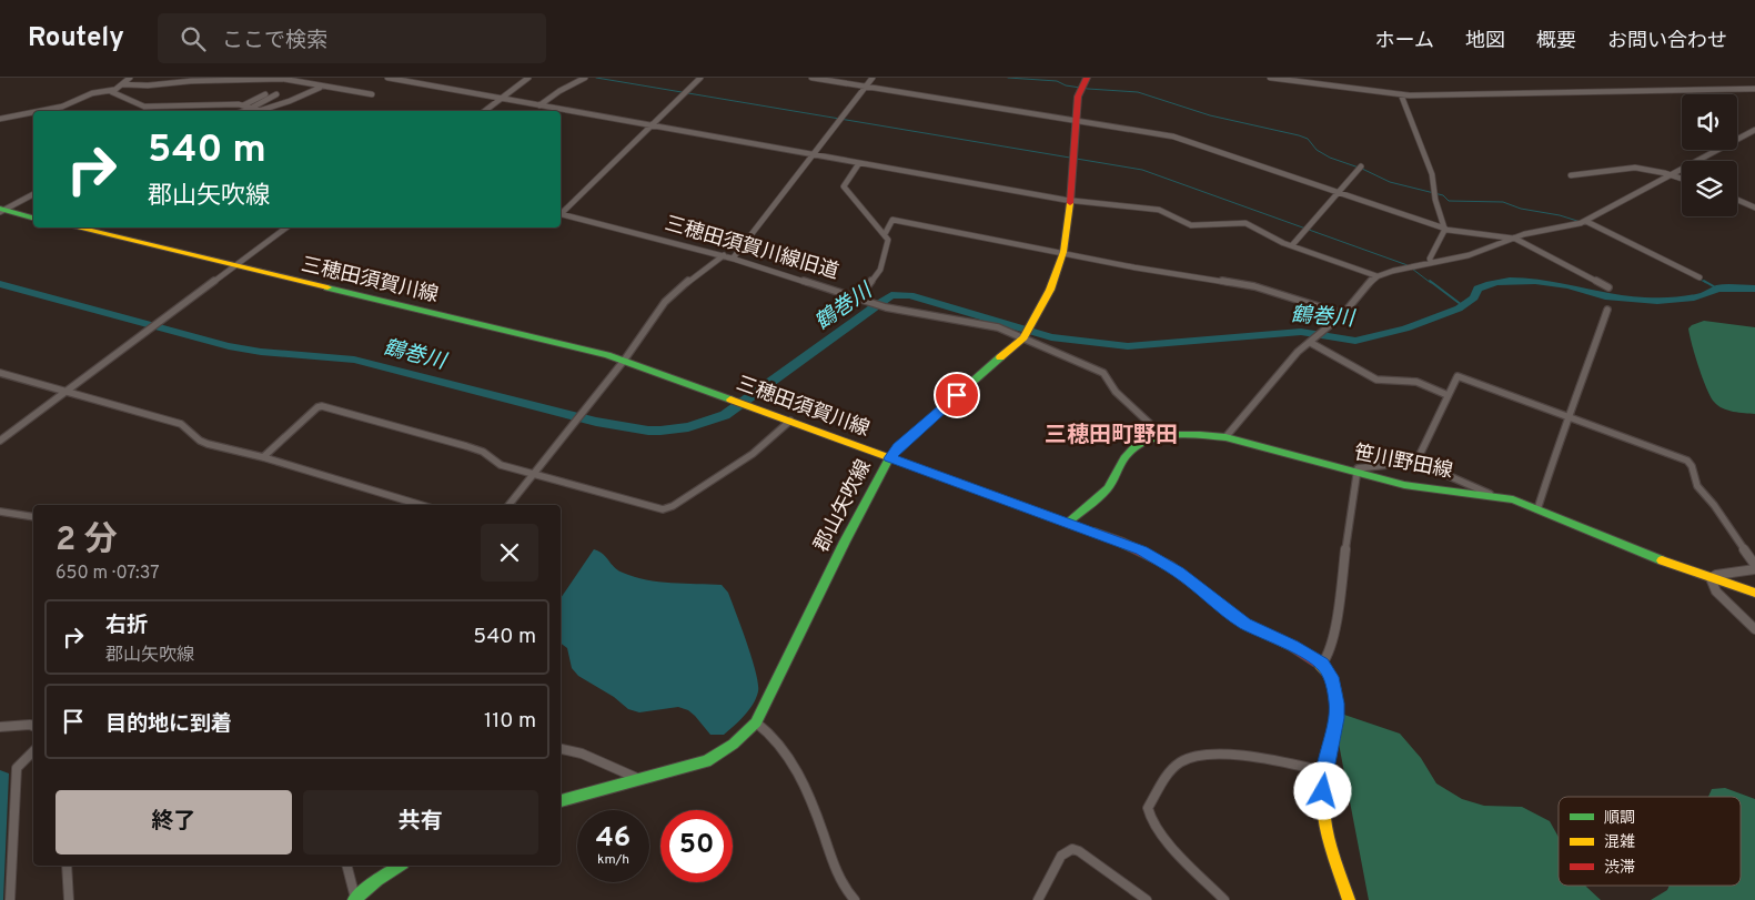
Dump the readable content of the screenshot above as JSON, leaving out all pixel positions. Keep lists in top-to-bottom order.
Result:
{
  "streets": {
    "main road": ["三穂田須賀川線", "笹川野田線", "郡山矢吹線"],
    "street": ["三穂田須賀川線旧道"]
  },
  "crossings": [
    ["三穂田須賀川線旧道", "笹川野田線"],
    ["三穂田須賀川線旧道", "郡山矢吹線"],
    ["三穂田須賀川線", "笹川野田線"],
    ["三穂田須賀川線", "郡山矢吹線"]
  ],
  "districts": ["三穂田町野田"],
  "water": ["鶴巻川"],
  "legend": ["順調", "混雑", "渋滞"],
  "page": {
    "header": "Routely",
    "search": "ここで検索",
    "nav": [
      "ホーム",
      "地図",
      "概要",
      "お問い合わせ"
    ],
    "turn": ["540 m", "郡山矢吹線"],
    "heading": ["2 分", "650 m · 07:37"],
    "list": [
      {
        "name": "右折",
        "note": "郡山矢吹線",
        "value": "540 m"
      },
      {
        "name": "目的地に到着",
        "value": "110 m"
      }
    ],
    "buttons": ["終了", "共有"],
    "speed": "46 km/h",
    "limit": "50"
  }
}
